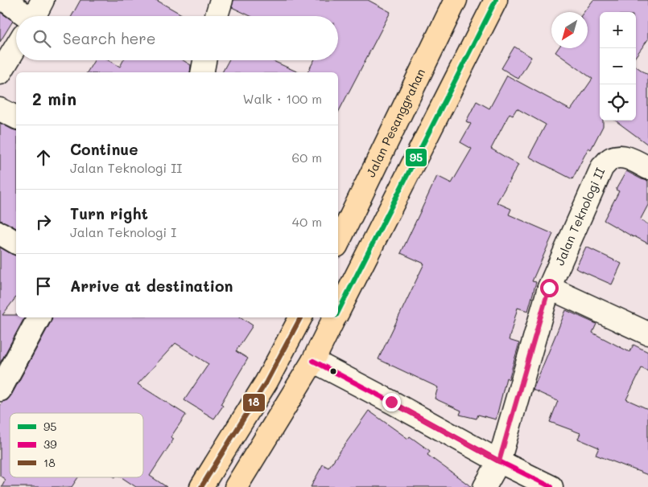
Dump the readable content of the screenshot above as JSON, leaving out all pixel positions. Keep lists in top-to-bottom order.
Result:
{
  "streets": {
    "main road": ["Jalan Pesanggrahan"],
    "street": ["Jalan Teknologi II"]
  },
  "lines": ["transit line 95", "transit line 18", "transit line 39"],
  "legend": ["95", "39", "18"],
  "north": "bottom left",
  "page": {
    "map_buttons": ["+", "−"],
    "search": "Search here",
    "heading": ["2 min", "Walk · 100 m"],
    "list": [
      ["Continue", "Jalan Teknologi II", "60 m"],
      ["Turn right", "Jalan Teknologi I", "40 m"],
      "Arrive at destination"
    ]
  }
}
